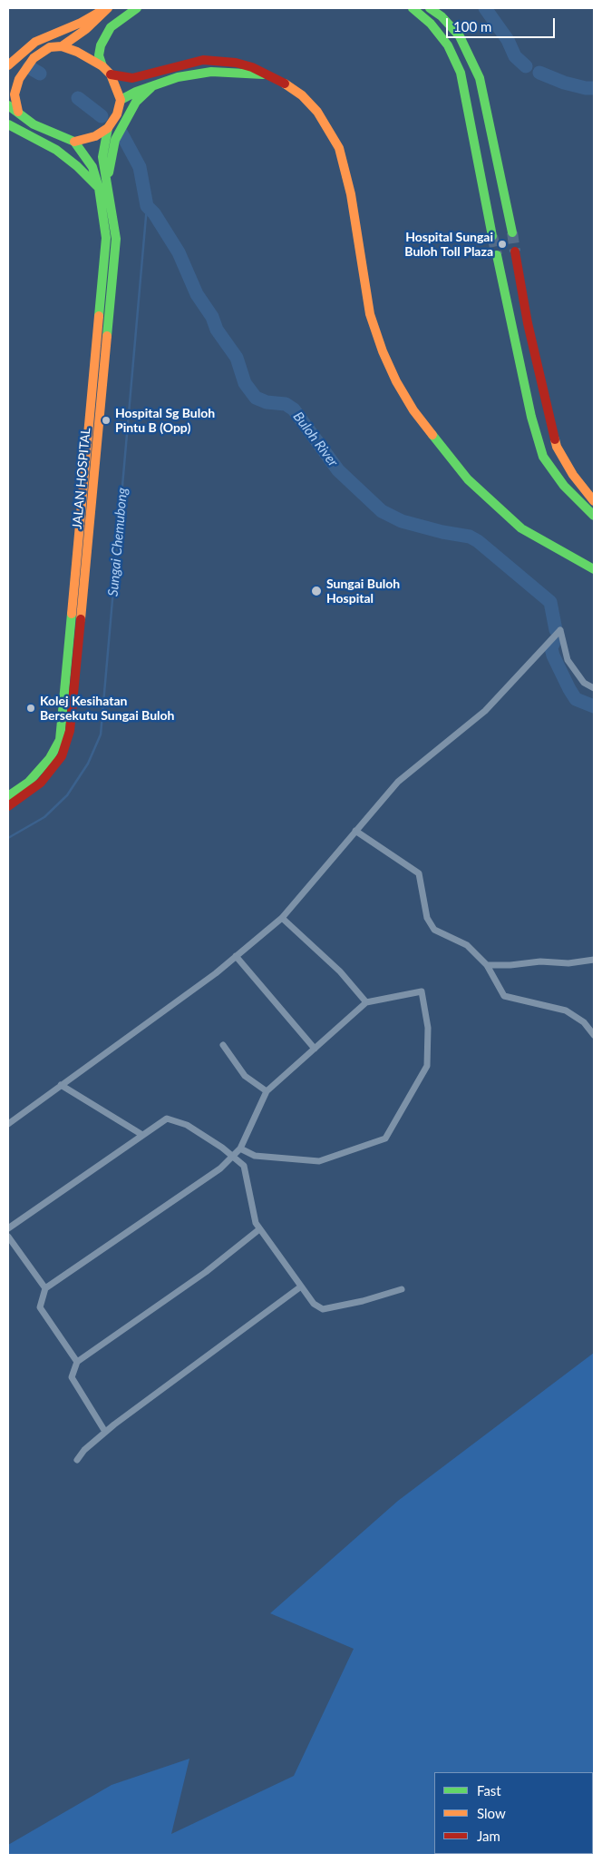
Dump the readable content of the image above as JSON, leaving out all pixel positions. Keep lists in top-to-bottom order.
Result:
{
  "streets": {
    "main road": ["JALAN HOSPITAL"]
  },
  "water": ["Buloh River", "Sungai Chemubong"],
  "places": [
    "Hospital Sungai Buloh Toll Plaza",
    "Hospital Sg Buloh Pintu B (Opp)",
    "Sungai Buloh Hospital",
    "Kolej Kesihatan Bersekutu Sungai Buloh"
  ],
  "legend": ["Fast", "Slow", "Jam"],
  "scale_bar": "100 m"
}
